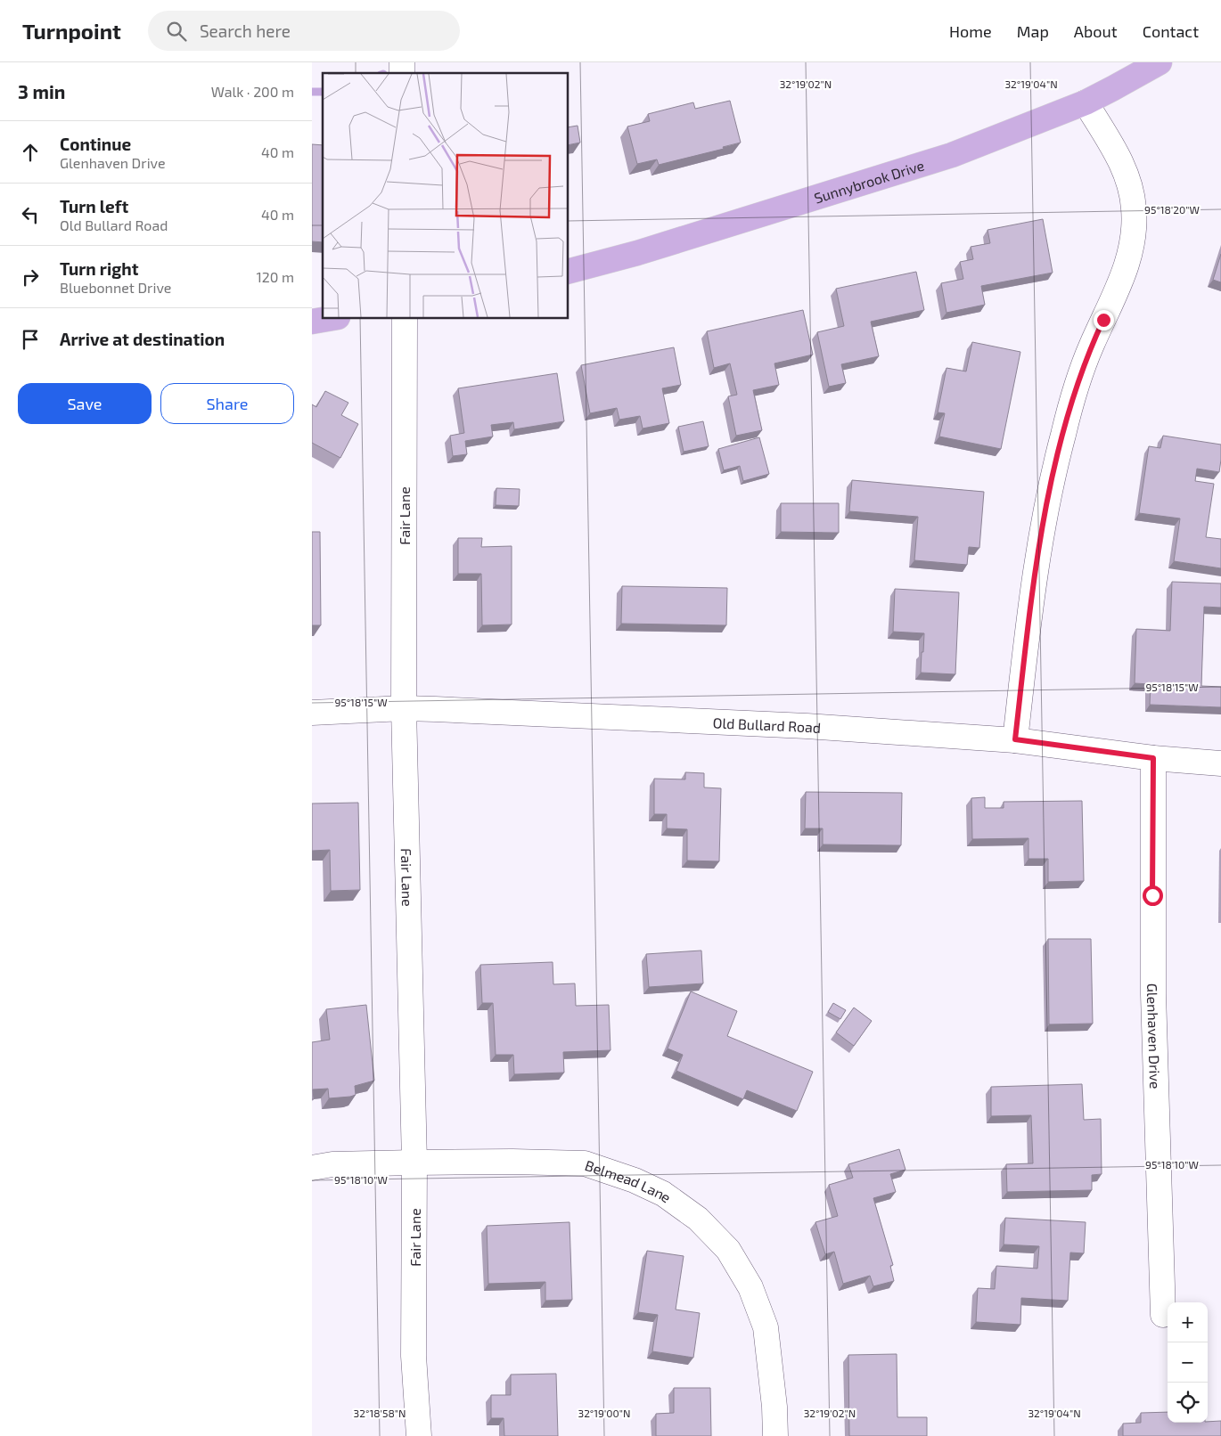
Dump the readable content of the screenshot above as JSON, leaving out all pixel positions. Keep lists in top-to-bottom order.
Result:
{
  "streets": {
    "main road": ["Sunnybrook Drive"],
    "street": [
      "Fair Lane",
      "Old Bullard Road",
      "Glenhaven Drive",
      "Belmead Lane"
    ]
  },
  "crossings": [
    ["Fair Lane", "Old Bullard Road"],
    ["Fair Lane", "Belmead Lane"],
    ["Old Bullard Road", "Glenhaven Drive"]
  ],
  "page": {
    "header": "Turnpoint",
    "search": "Search here",
    "nav": [
      "Home",
      "Map",
      "About",
      "Contact"
    ],
    "heading": ["3 min", "Walk · 200 m"],
    "list": [
      ["Continue", "Glenhaven Drive", "40 m"],
      ["Turn left", "Old Bullard Road", "40 m"],
      ["Turn right", "Bluebonnet Drive", "120 m"],
      "Arrive at destination"
    ],
    "buttons": ["Save", "Share"],
    "map_buttons": ["+", "−"]
  },
  "coordinates": [
    "32°19'02\"N",
    "32°19'04\"N",
    "95°18'20\"W",
    "95°18'15\"W",
    "95°18'10\"W",
    "32°18'58\"N",
    "32°19'00\"N"
  ]
}
